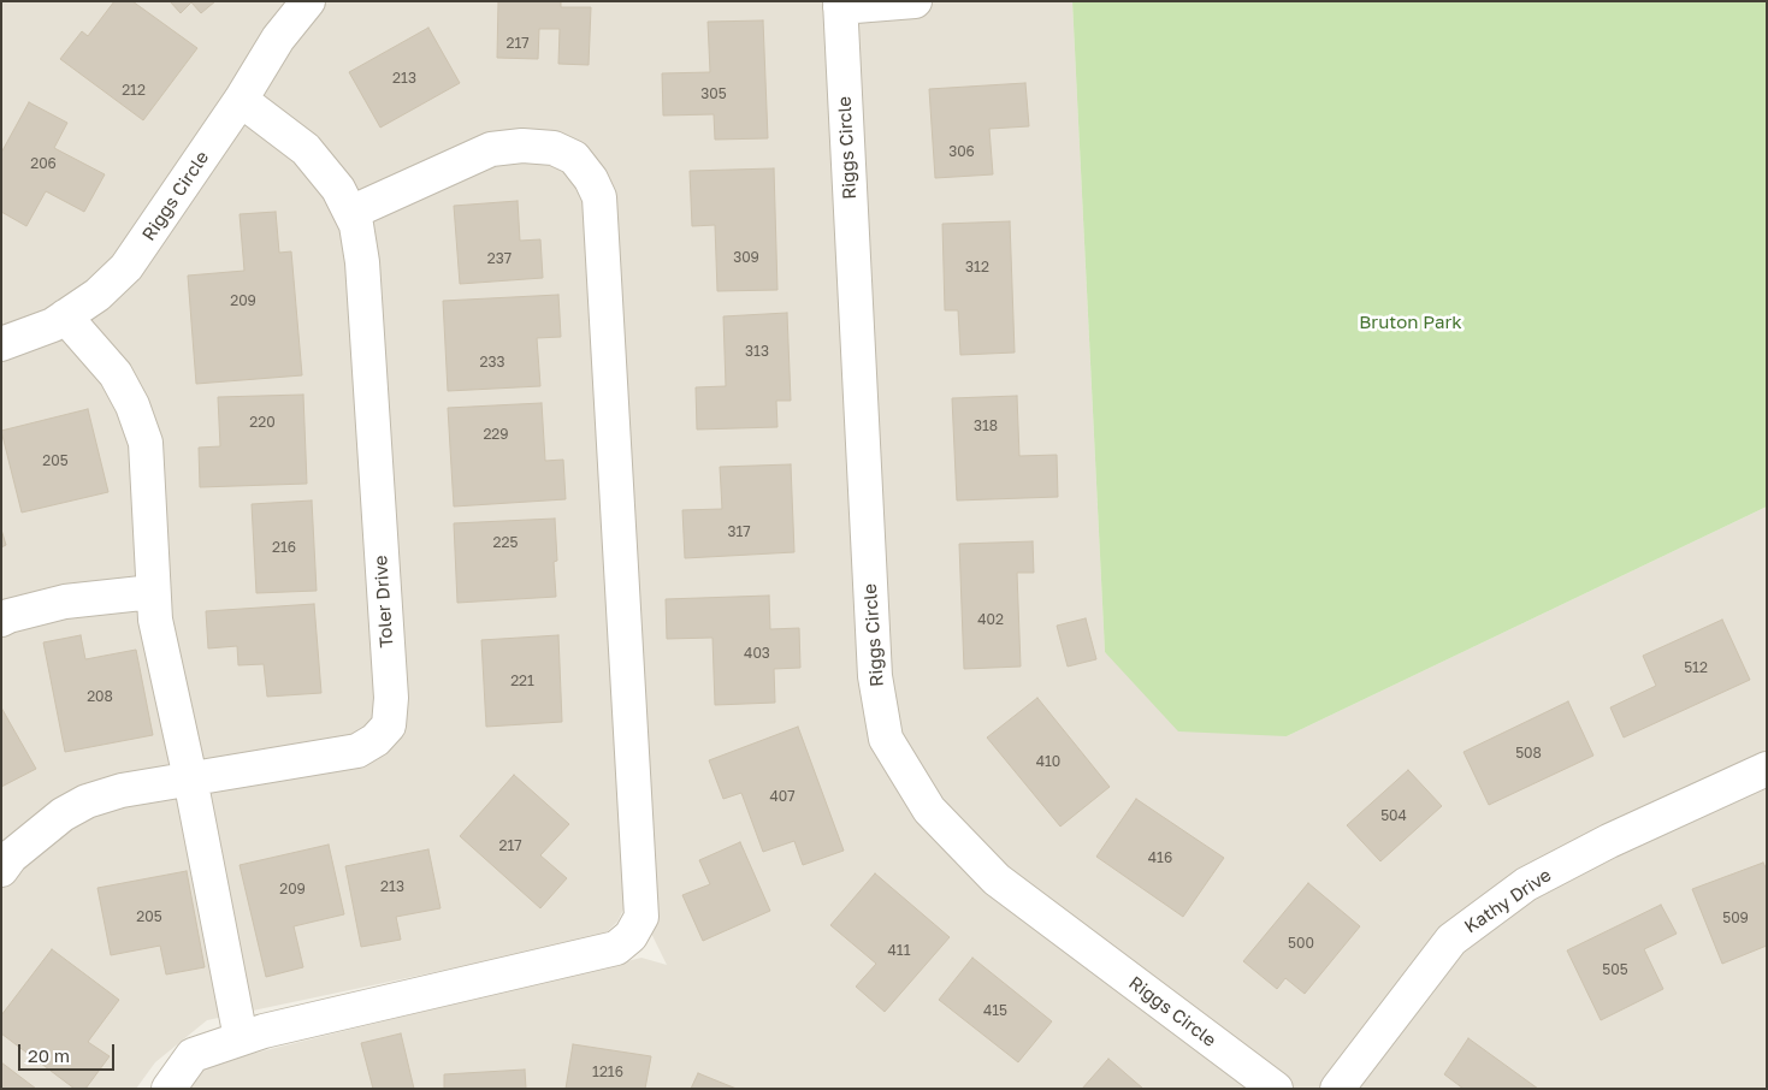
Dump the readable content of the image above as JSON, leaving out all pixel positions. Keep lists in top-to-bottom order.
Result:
{
  "streets": {
    "street": ["Riggs Circle", "Toler Drive", "Kathy Drive"]
  },
  "crossings": [
    ["Riggs Circle", "Toler Drive"]
  ],
  "parks": ["Bruton Park"],
  "house_numbers": [
    "217",
    "213",
    "212",
    "305",
    "306",
    "206",
    "309",
    "237",
    "312",
    "209",
    "313",
    "233",
    "220",
    "318",
    "229",
    "205",
    "317",
    "225",
    "216",
    "402",
    "403",
    "512",
    "221",
    "208",
    "508",
    "410",
    "407",
    "504",
    "217",
    "416",
    "213",
    "209",
    "205",
    "509",
    "500",
    "411",
    "505",
    "415",
    "1216"
  ],
  "scale_bar": "20 m"
}
